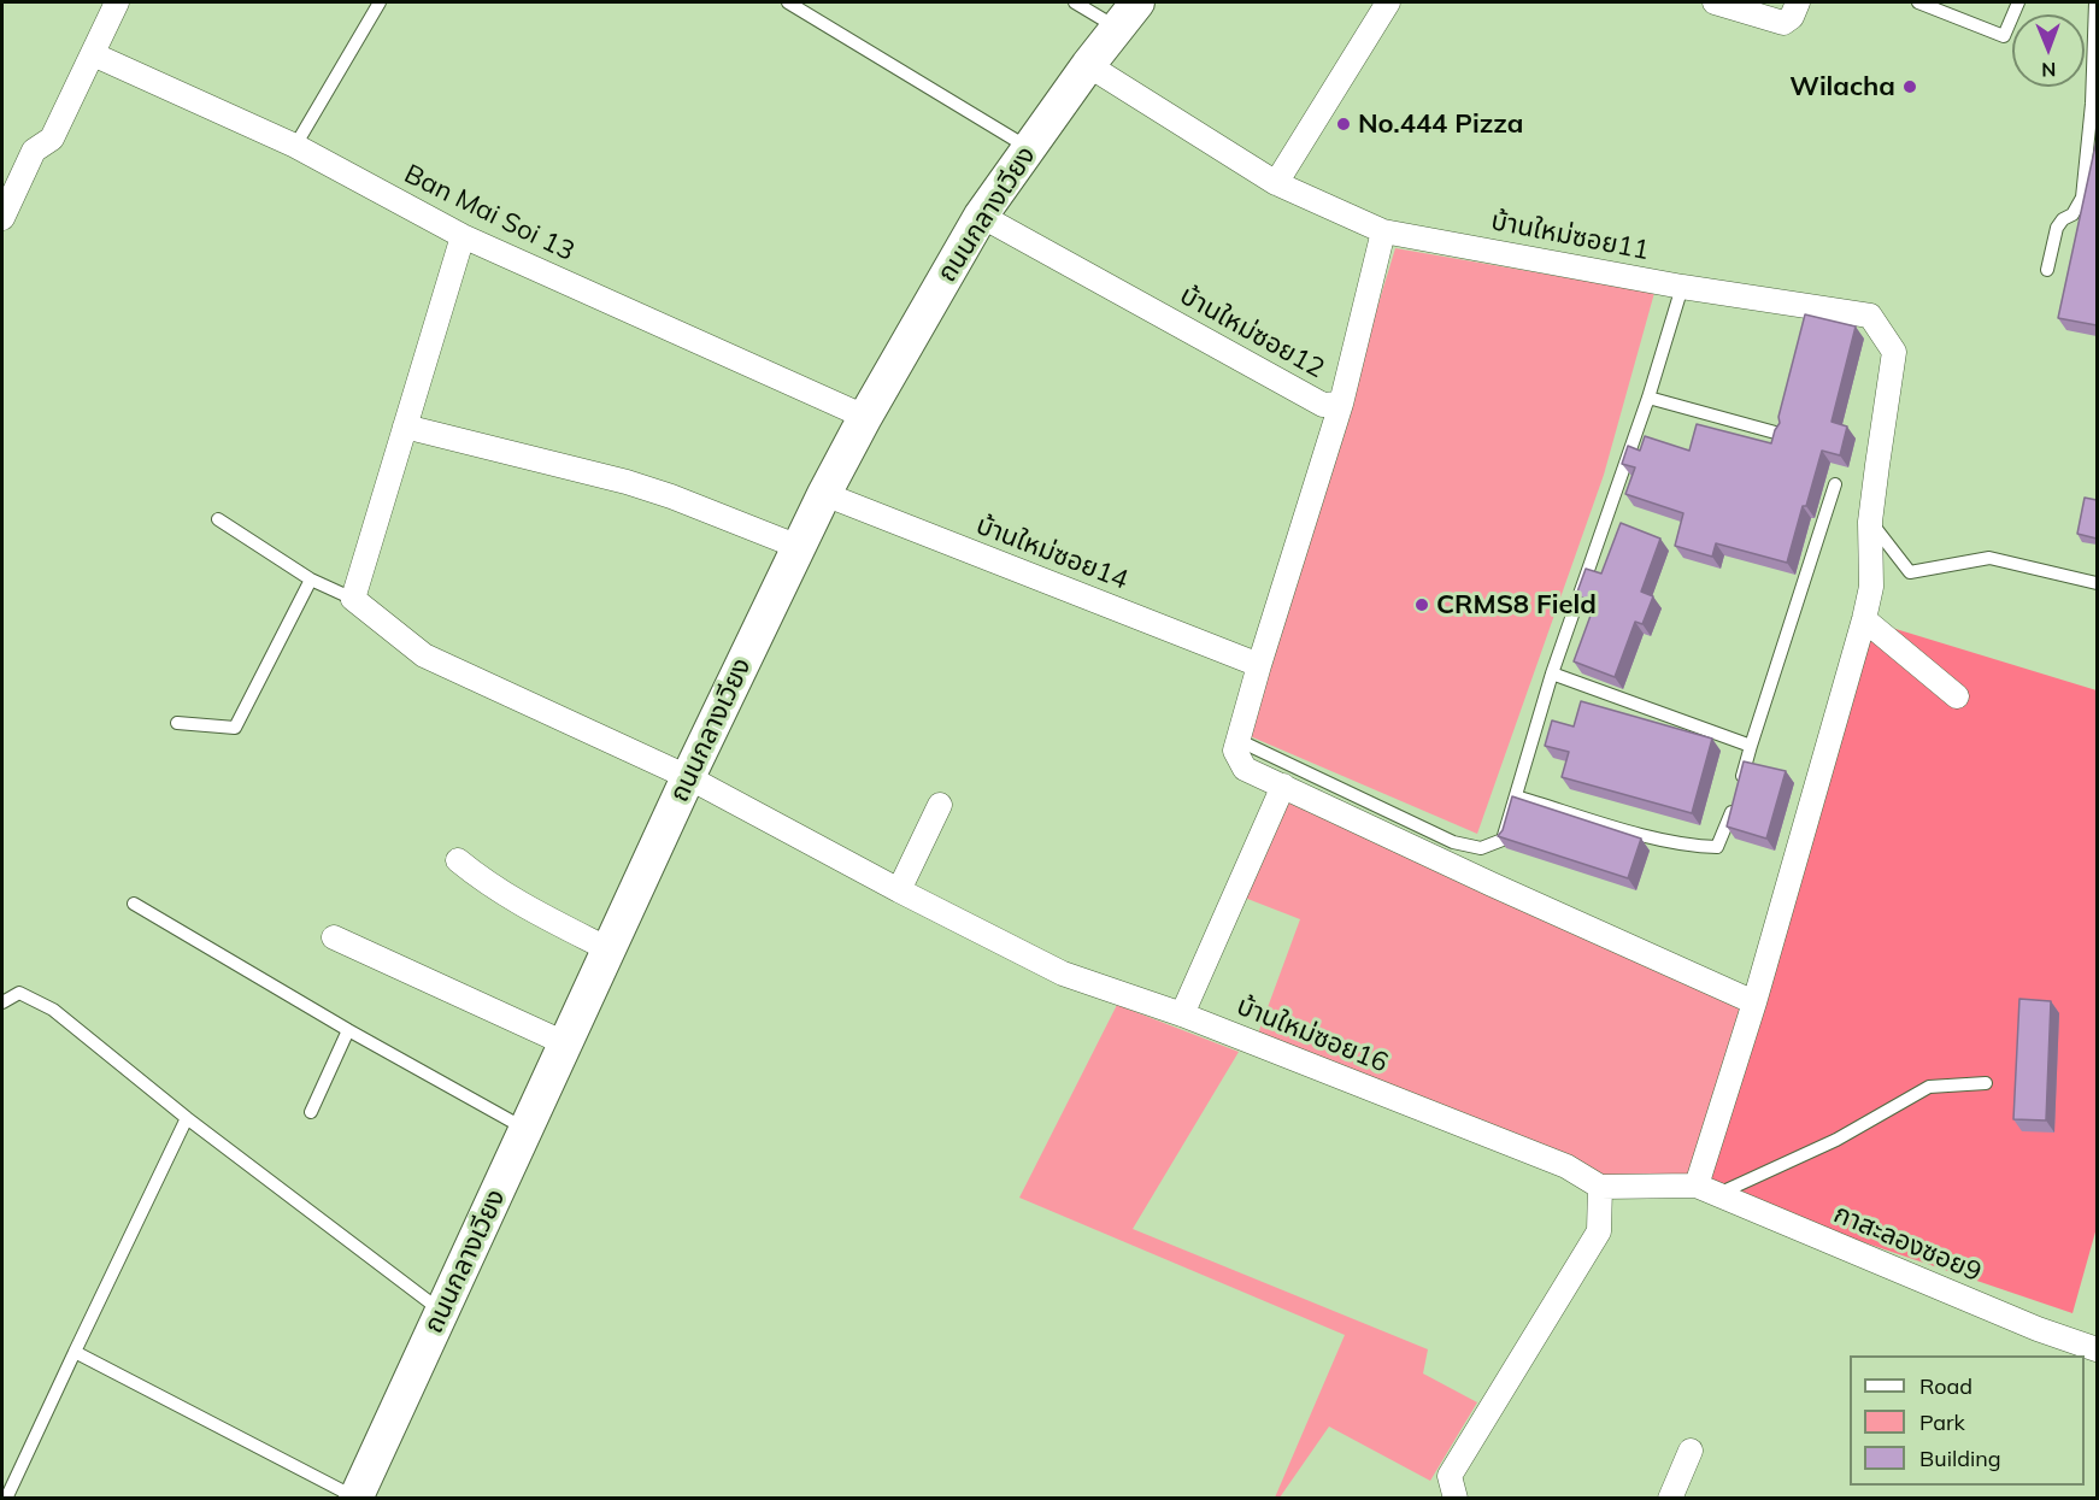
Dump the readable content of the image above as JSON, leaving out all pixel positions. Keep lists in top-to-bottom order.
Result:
{
  "streets": {
    "main road": ["ถนนกลางเวียง"],
    "street": [
      "Ban Mai Soi 13",
      "บ้านใหม่ซอย11",
      "บ้านใหม่ซอย12",
      "บ้านใหม่ซอย14",
      "บ้านใหม่ซอย16",
      "กาสะลองซอย9"
    ]
  },
  "crossings": [
    ["Ban Mai Soi 13", "ถนนกลางเวียง"],
    ["ถนนกลางเวียง", "บ้านใหม่ซอย11"],
    ["ถนนกลางเวียง", "บ้านใหม่ซอย12"],
    ["ถนนกลางเวียง", "บ้านใหม่ซอย14"],
    ["ถนนกลางเวียง", "บ้านใหม่ซอย16"],
    ["บ้านใหม่ซอย11", "บ้านใหม่ซอย12"],
    ["บ้านใหม่ซอย11", "กาสะลองซอย9"]
  ],
  "places": ["Wilacha", "No.444 Pizza", "CRMS8 Field"],
  "legend": ["Road", "Park", "Building"],
  "north": "bottom"
}
